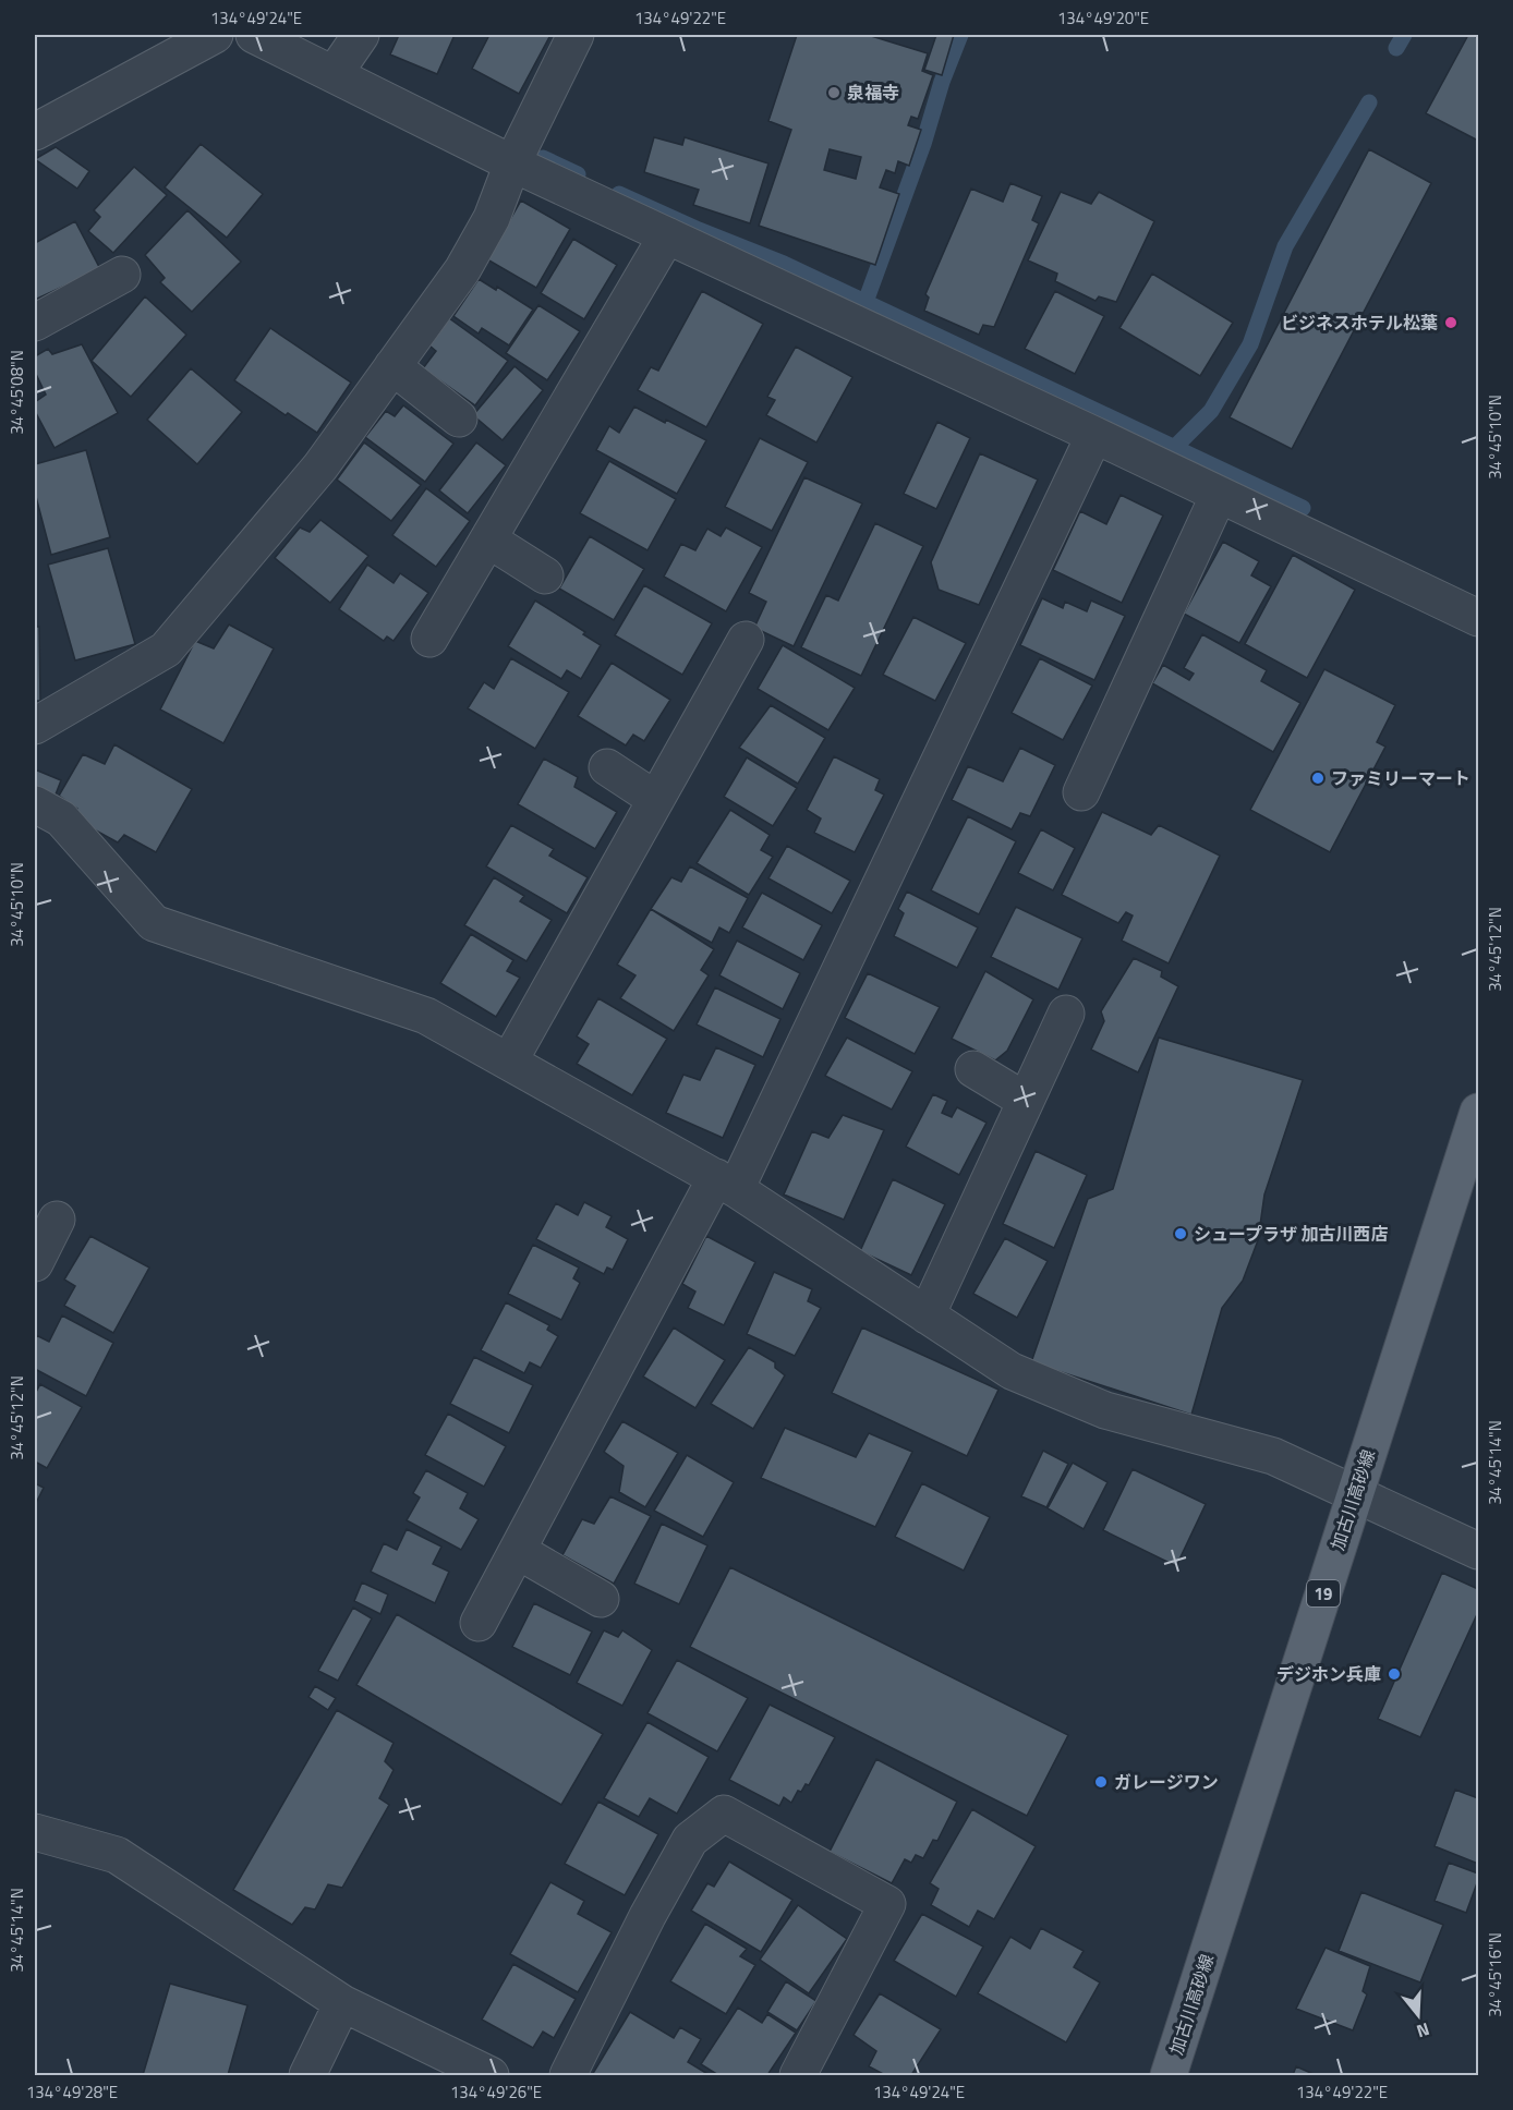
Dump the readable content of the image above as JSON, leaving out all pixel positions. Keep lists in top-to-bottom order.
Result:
{
  "streets": {
    "main road": ["加古川高砂線", "19"]
  },
  "places": [
    "泉福寺",
    "ビジネスホテル松葉",
    "ファミリーマート",
    "シュープラザ 加古川西店",
    "デジホン兵庫",
    "ガレージワン"
  ],
  "north": "bottom",
  "coordinates": [
    "134°49'24\"E",
    "134°49'22\"E",
    "134°49'20\"E",
    "34°45'08\"N",
    "34°45'10\"N",
    "34°45'12\"N",
    "34°45'14\"N",
    "34°45'16\"N",
    "134°49'28\"E",
    "134°49'26\"E"
  ]
}
